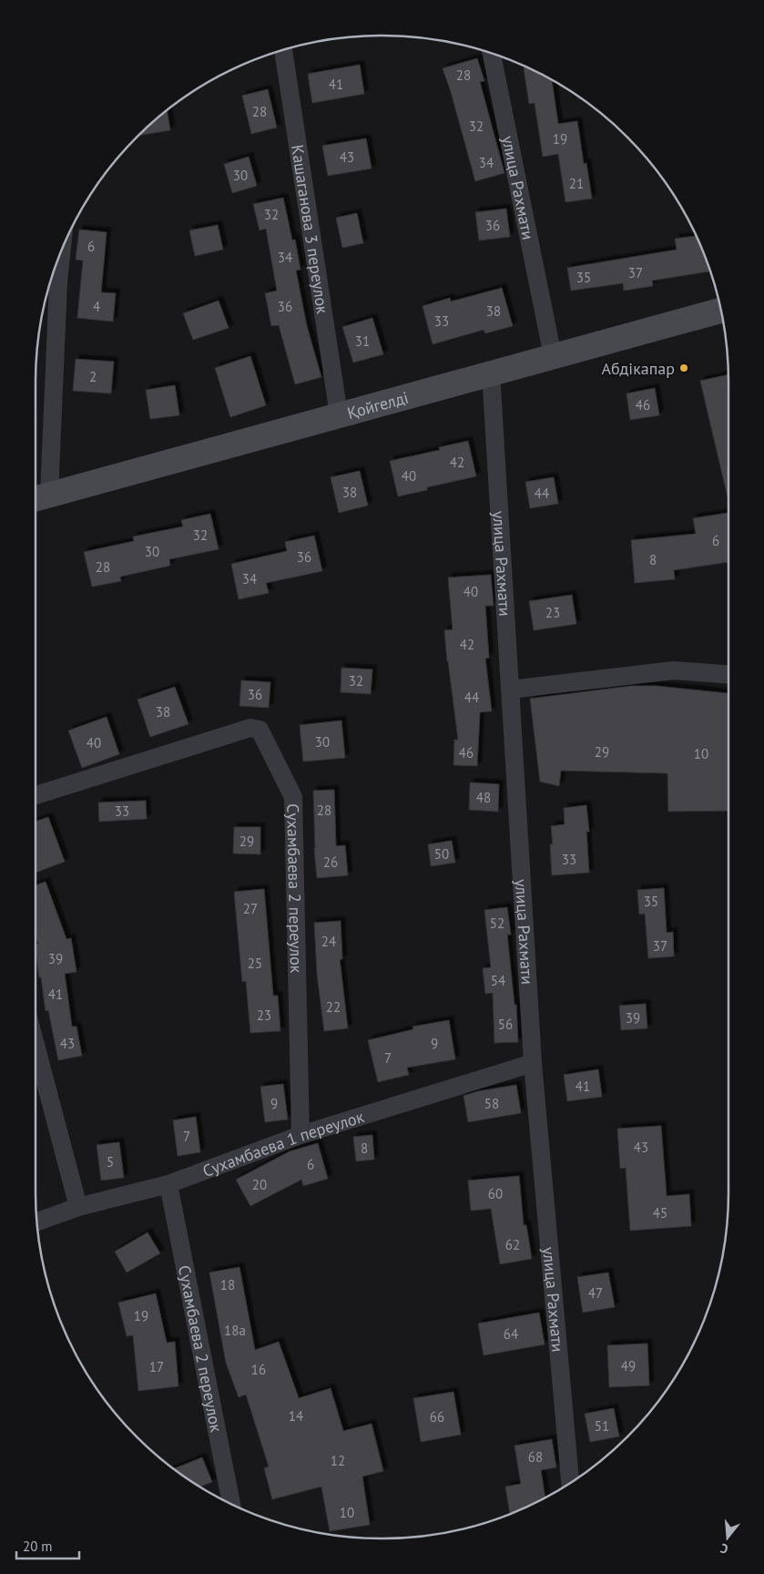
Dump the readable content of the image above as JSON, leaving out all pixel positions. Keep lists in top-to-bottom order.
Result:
{
  "streets": {
    "street": [
      "улица Рахмати",
      "Кашаганова 3 переулок",
      "Қойгелді",
      "Сухамбаева 2 переулок",
      "Сухамбаева 1 переулок"
    ]
  },
  "crossings": [
    ["улица Рахмати", "Қойгелді"],
    ["улица Рахмати", "Сухамбаева 1 переулок"],
    ["Кашаганова 3 переулок", "Қойгелді"],
    ["Сухамбаева 2 переулок", "Сухамбаева 1 переулок"]
  ],
  "places": ["Абдiкапар"],
  "house_numbers": [
    "28",
    "41",
    "28",
    "32",
    "19",
    "43",
    "34",
    "30",
    "21",
    "32",
    "36",
    "6",
    "34",
    "37",
    "35",
    "4",
    "36",
    "38",
    "33",
    "31",
    "2",
    "46",
    "42",
    "40",
    "38",
    "44",
    "32",
    "6",
    "30",
    "36",
    "8",
    "28",
    "34",
    "40",
    "23",
    "42",
    "32",
    "36",
    "44",
    "38",
    "30",
    "40",
    "29",
    "46",
    "10",
    "48",
    "28",
    "33",
    "29",
    "50",
    "33",
    "26",
    "35",
    "27",
    "52",
    "24",
    "37",
    "39",
    "25",
    "54",
    "41",
    "22",
    "23",
    "39",
    "56",
    "43",
    "9",
    "7",
    "41",
    "9",
    "58",
    "7",
    "43",
    "8",
    "5",
    "6",
    "20",
    "60",
    "45",
    "62",
    "18",
    "47",
    "19",
    "18а",
    "64",
    "49",
    "17",
    "16",
    "14",
    "66",
    "51",
    "68",
    "12",
    "10"
  ],
  "scale_bar": "20 m",
  "north": "bottom"
}
